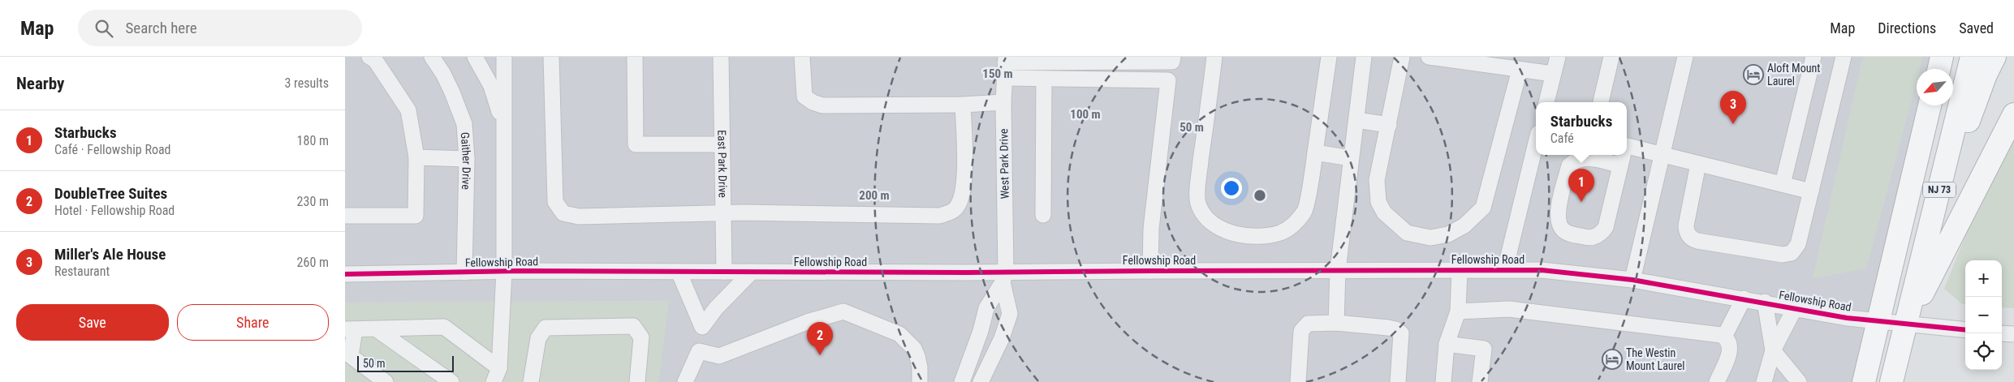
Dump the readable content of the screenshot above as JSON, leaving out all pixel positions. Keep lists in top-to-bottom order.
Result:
{
  "streets": {
    "highway": ["NJ 73"],
    "street": [
      "Gaither Drive",
      "East Park Drive",
      "West Park Drive",
      "Fellowship Road"
    ]
  },
  "crossings": [
    ["Gaither Drive", "Fellowship Road"],
    ["East Park Drive", "Fellowship Road"],
    ["West Park Drive", "Fellowship Road"],
    ["NJ 73", "Fellowship Road"]
  ],
  "places": {
    "hotel": ["Aloft Mount Laurel", "The Westin Mount Laurel"]
  },
  "scale_bar": "50 m",
  "north": "bottom left",
  "page": {
    "header": "Map",
    "search": "Search here",
    "nav": ["Map", "Directions", "Saved"],
    "heading": ["Nearby", "3 results"],
    "pins": ["3", "1", "2"],
    "popup": ["Starbucks", "Café"],
    "list": [
      {
        "mark": "1",
        "name": "Starbucks",
        "note": "Café · Fellowship Road",
        "value": "180 m"
      },
      {
        "mark": "2",
        "name": "DoubleTree Suites",
        "note": "Hotel · Fellowship Road",
        "value": "230 m"
      },
      {
        "mark": "3",
        "name": "Miller's Ale House",
        "note": "Restaurant",
        "value": "260 m"
      }
    ],
    "map_buttons": ["+", "−"],
    "buttons": ["Save", "Share"],
    "scale": "50 m"
  },
  "rings": [
    "150 m",
    "100 m",
    "50 m",
    "200 m"
  ]
}
